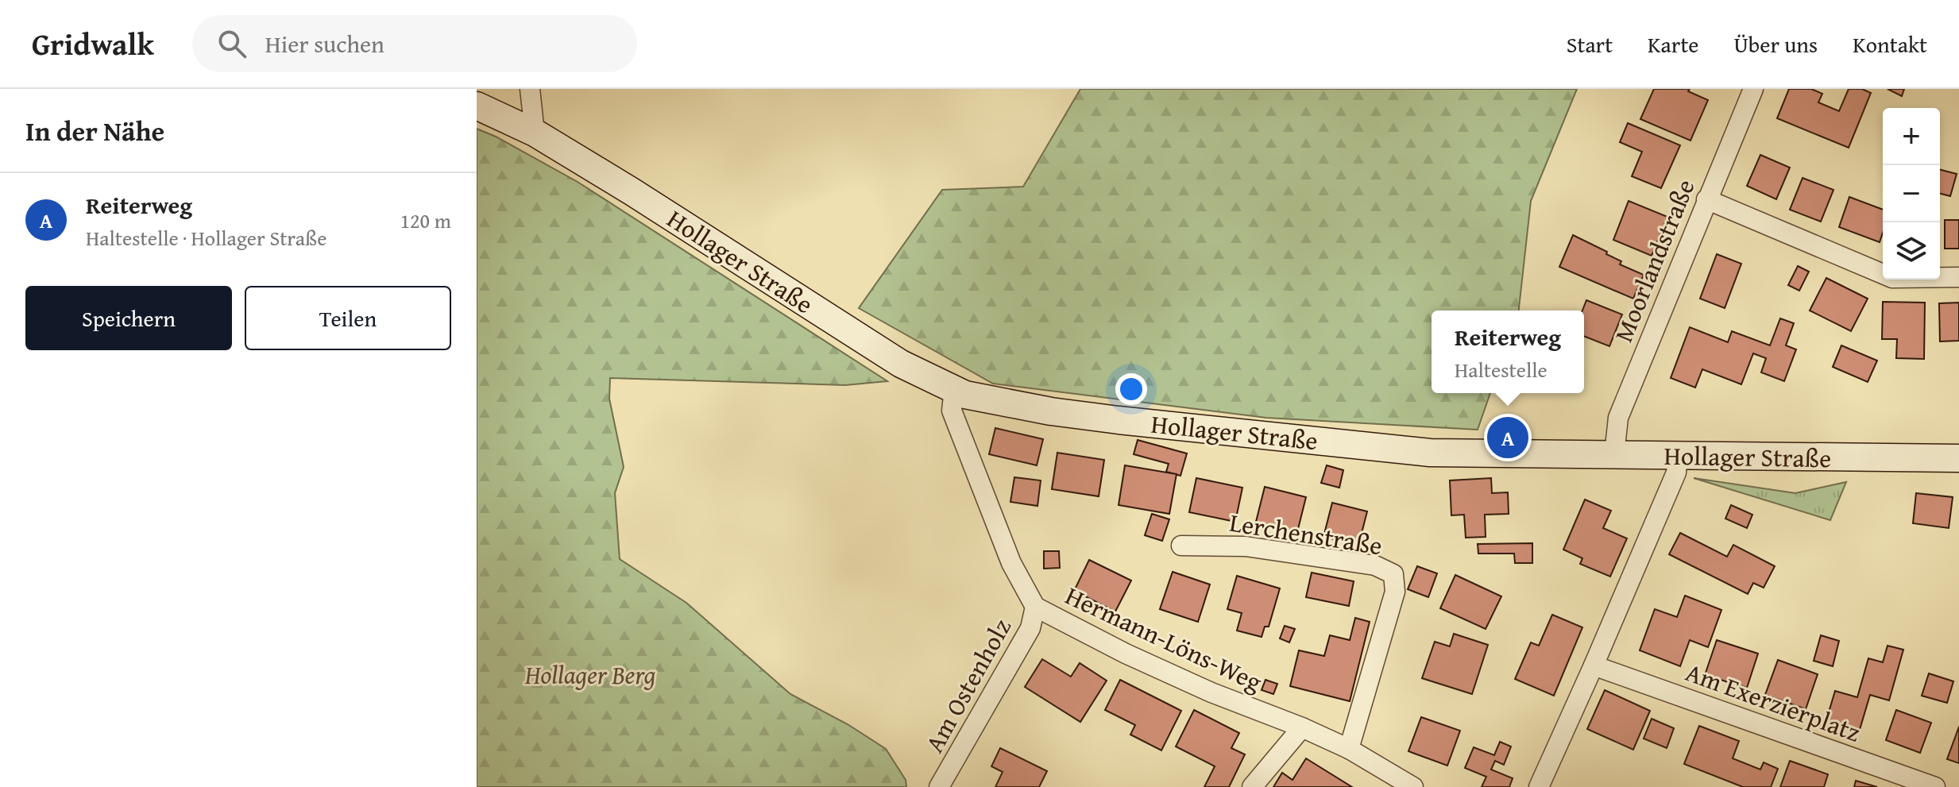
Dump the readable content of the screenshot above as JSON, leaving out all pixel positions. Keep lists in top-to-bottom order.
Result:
{
  "streets": {
    "main road": ["Hollager Straße"],
    "street": [
      "Moorlandstraße",
      "Lerchenstraße",
      "Hermann-Löns-Weg",
      "Am Ostenholz",
      "Am Exerzierplatz"
    ]
  },
  "crossings": [
    ["Moorlandstraße", "Hollager Straße"],
    ["Hollager Straße", "Hermann-Löns-Weg"],
    ["Lerchenstraße", "Hermann-Löns-Weg"],
    ["Hermann-Löns-Weg", "Am Ostenholz"]
  ],
  "parks": ["Hollager Berg"],
  "page": {
    "header": "Gridwalk",
    "search": "Hier suchen",
    "nav": [
      "Start",
      "Karte",
      "Über uns",
      "Kontakt"
    ],
    "heading": "In der Nähe",
    "map_buttons": ["+", "−"],
    "list": [
      {
        "mark": "A",
        "name": "Reiterweg",
        "note": "Haltestelle · Hollager Straße",
        "value": "120 m"
      }
    ],
    "buttons": ["Speichern", "Teilen"],
    "popup": ["Reiterweg", "Haltestelle"],
    "pins": "A"
  }
}
